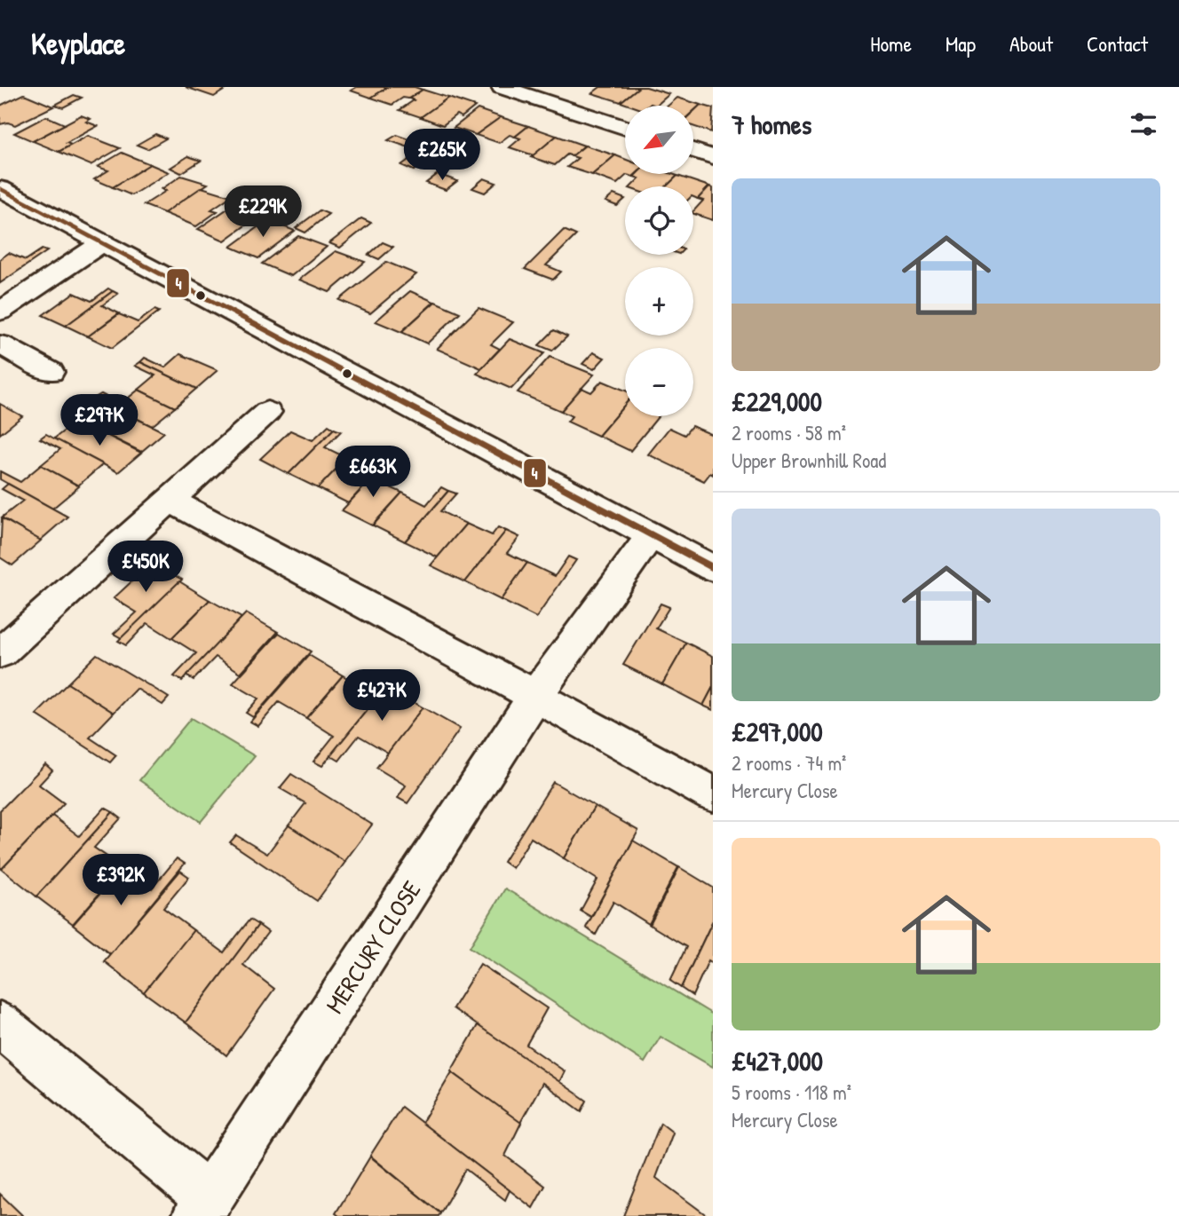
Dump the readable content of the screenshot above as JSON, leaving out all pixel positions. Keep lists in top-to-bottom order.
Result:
{
  "streets": {
    "street": ["MERCURY CLOSE"]
  },
  "lines": ["transit line 4"],
  "north": "bottom left",
  "page": {
    "header": "Keyplace",
    "nav": [
      "Home",
      "Map",
      "About",
      "Contact"
    ],
    "heading": "7 homes",
    "map_buttons": ["+", "−"],
    "price": [
      "£265K",
      "£229K",
      "£297K",
      "£663K",
      "£450K",
      "£427K",
      "£392K"
    ],
    "list": [
      {
        "name": "£229,000",
        "note": "2 rooms · 58 m² · Upper Brownhill Road"
      },
      {
        "name": "£297,000",
        "note": "2 rooms · 74 m² · Mercury Close"
      },
      {
        "name": "£427,000",
        "note": "5 rooms · 118 m² · Mercury Close"
      }
    ]
  }
}
